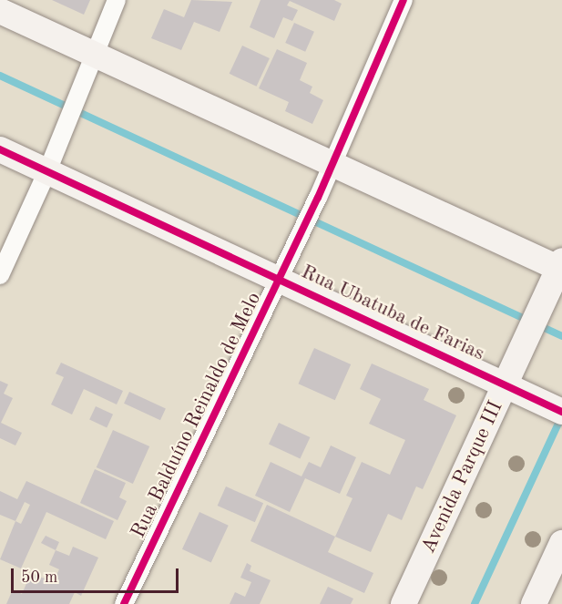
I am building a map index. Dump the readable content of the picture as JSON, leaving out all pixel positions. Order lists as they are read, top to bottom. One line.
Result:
{"streets":{"street":["Rua Ubatuba de Farias","Rua Balduíno Reinaldo de Melo","Avenida Parque III"]},"crossings":[["Rua Ubatuba de Farias","Rua Balduíno Reinaldo de Melo"],["Rua Ubatuba de Farias","Avenida Parque III"]],"scale_bar":"50 m"}
